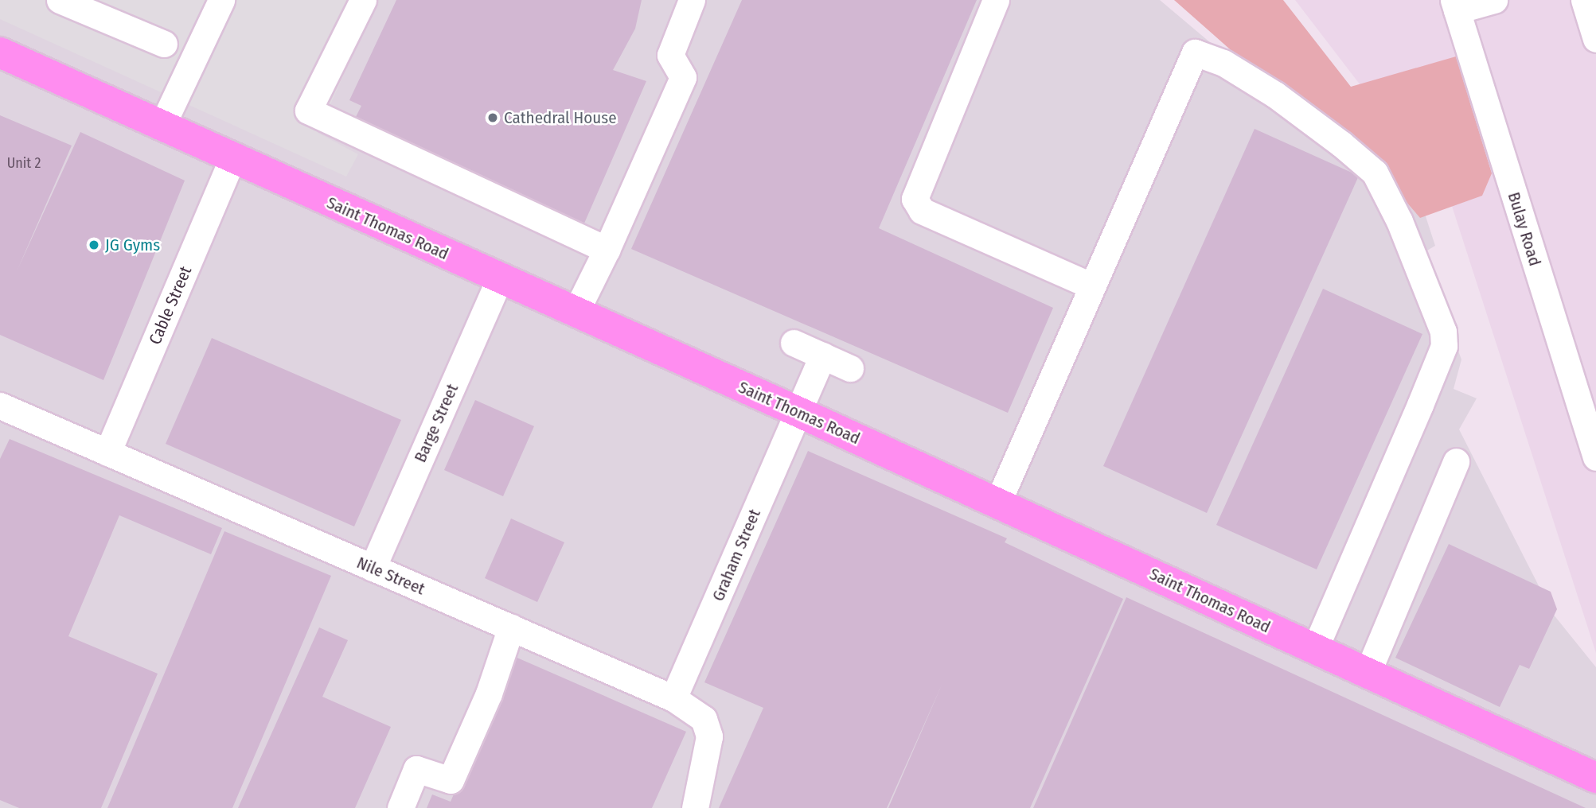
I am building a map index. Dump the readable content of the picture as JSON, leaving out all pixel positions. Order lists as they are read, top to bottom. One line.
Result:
{"streets":{"main road":["Saint Thomas Road"],"street":["Bulay Road","Cable Street","Barge Street","Graham Street","Nile Street"]},"crossings":[["Saint Thomas Road","Cable Street"],["Saint Thomas Road","Barge Street"],["Saint Thomas Road","Graham Street"],["Cable Street","Nile Street"],["Barge Street","Nile Street"],["Graham Street","Nile Street"]],"places":["Cathedral House","JG Gyms"],"house_numbers":["Unit 2"]}
